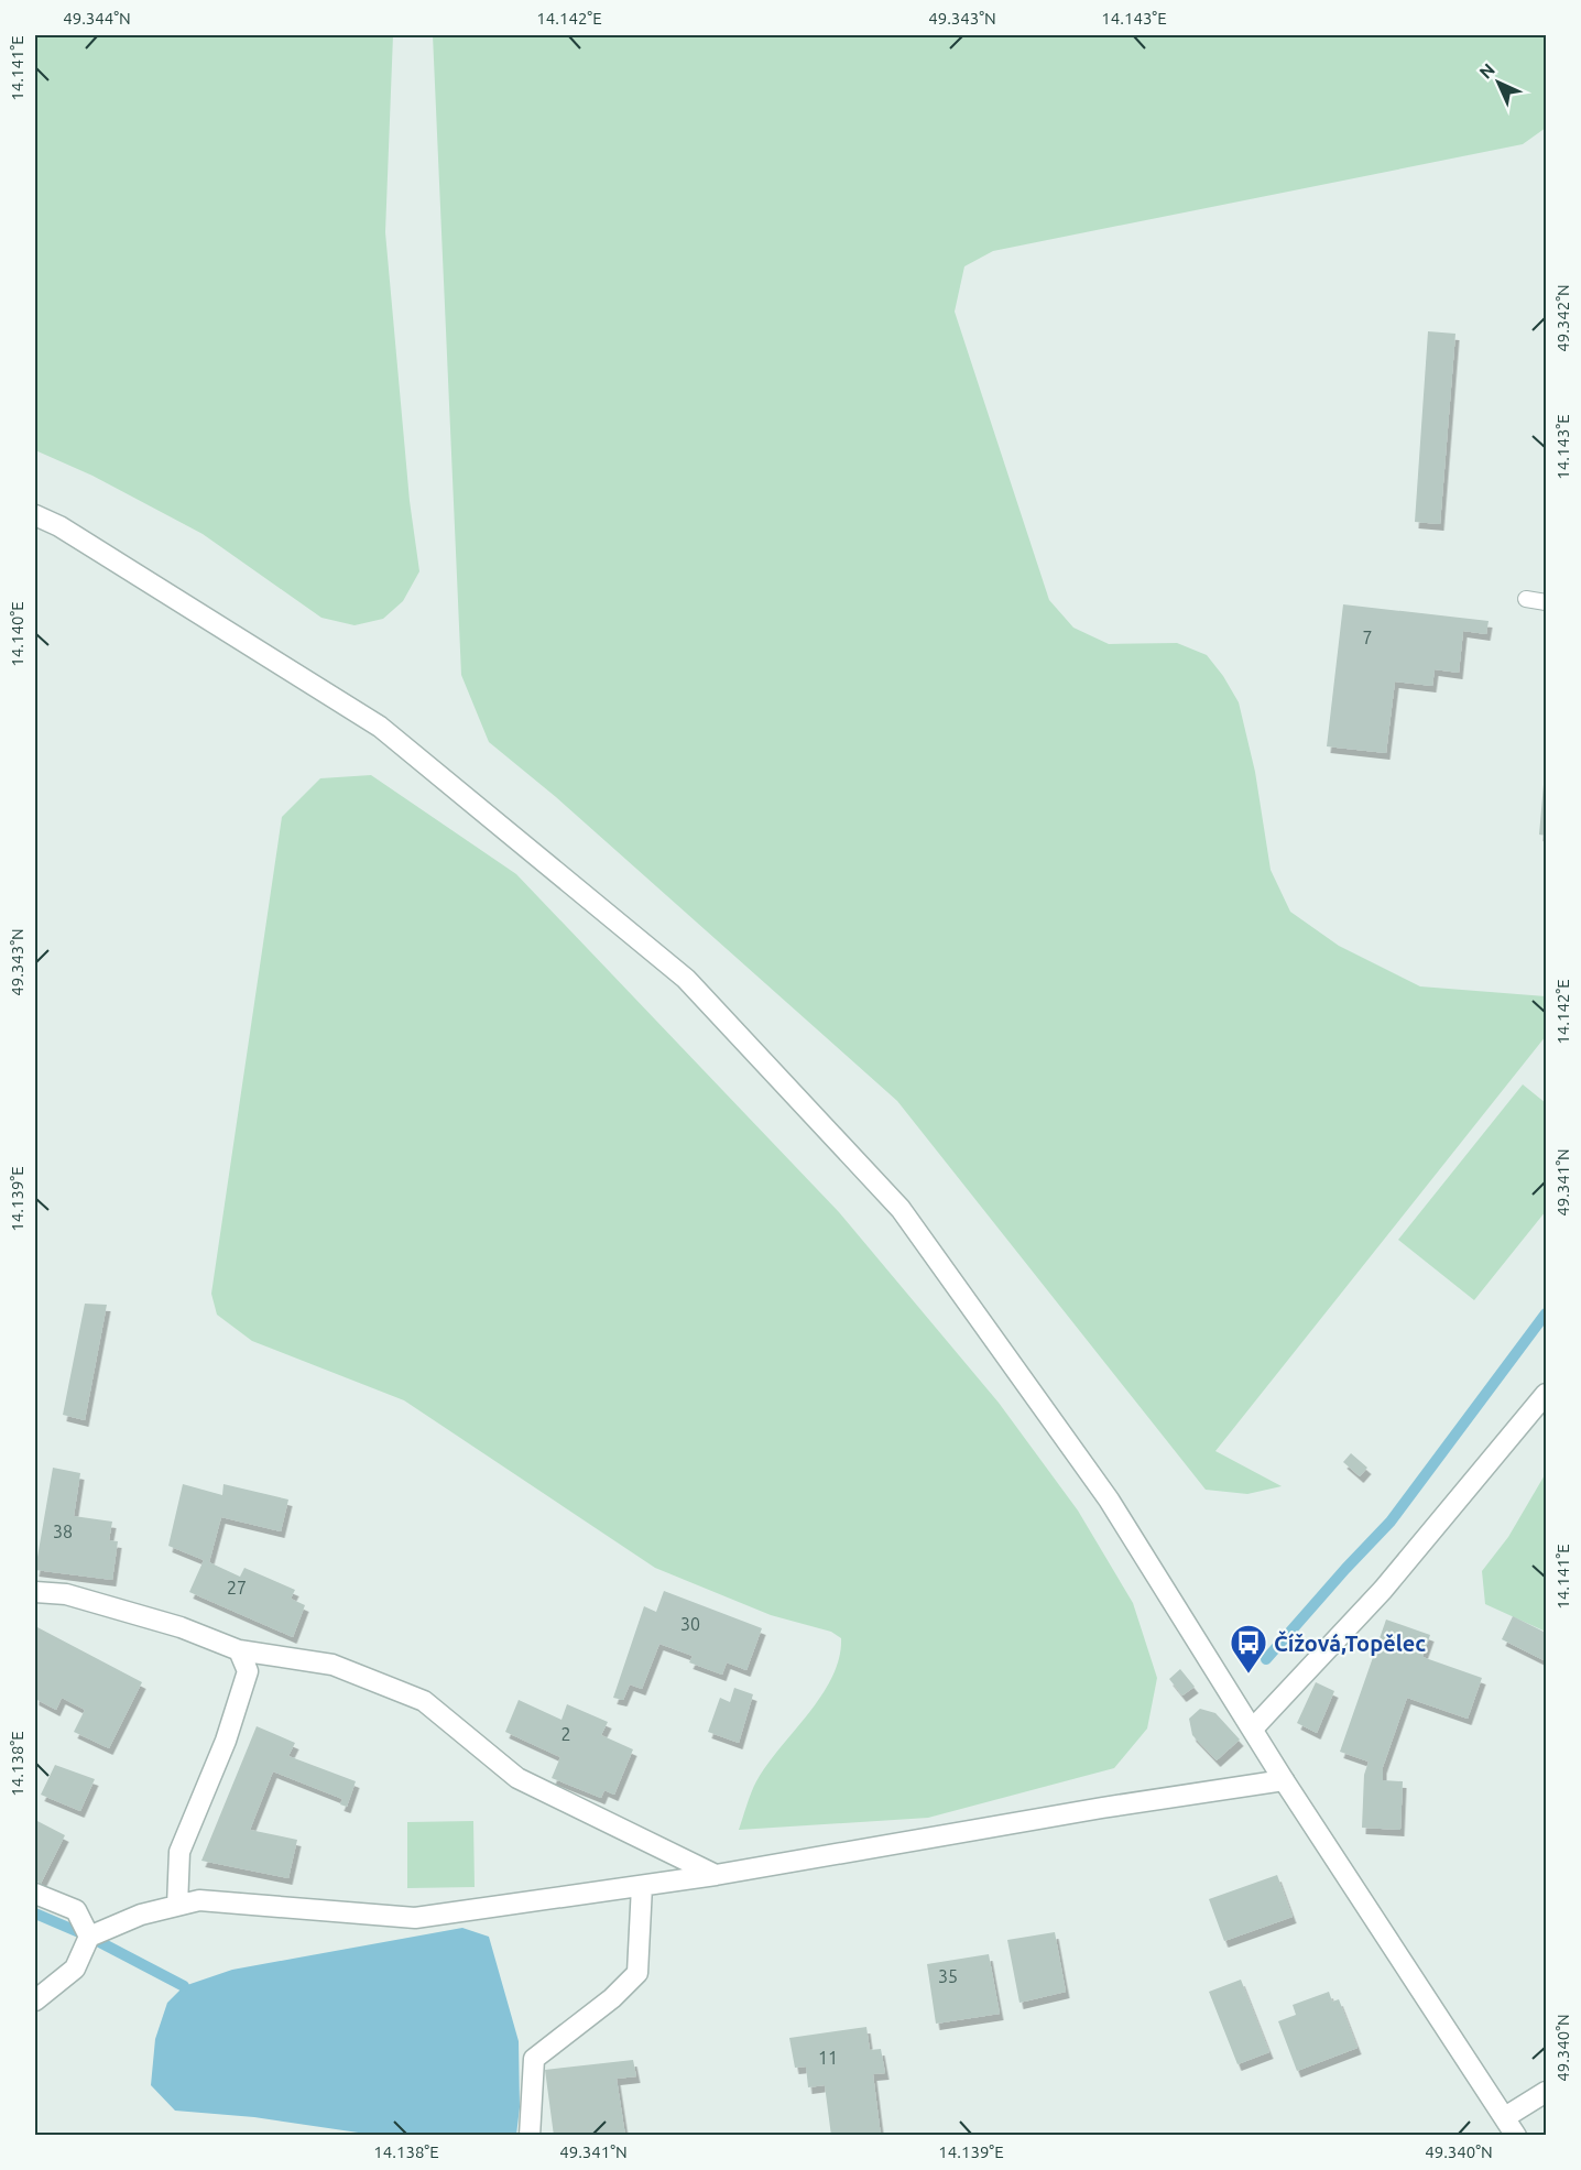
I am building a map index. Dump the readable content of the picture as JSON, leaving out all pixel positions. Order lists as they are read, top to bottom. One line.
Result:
{"places":{"bus stop":["Čížová,Topělec"]},"house_numbers":["7","38","27","30","2","35","11"],"north":"top left","coordinates":["49.344°N","14.142°E","49.343°N","14.143°E","14.141°E","49.342°N","14.140°E","49.341°N","14.139°E","14.138°E","49.340°N"]}
